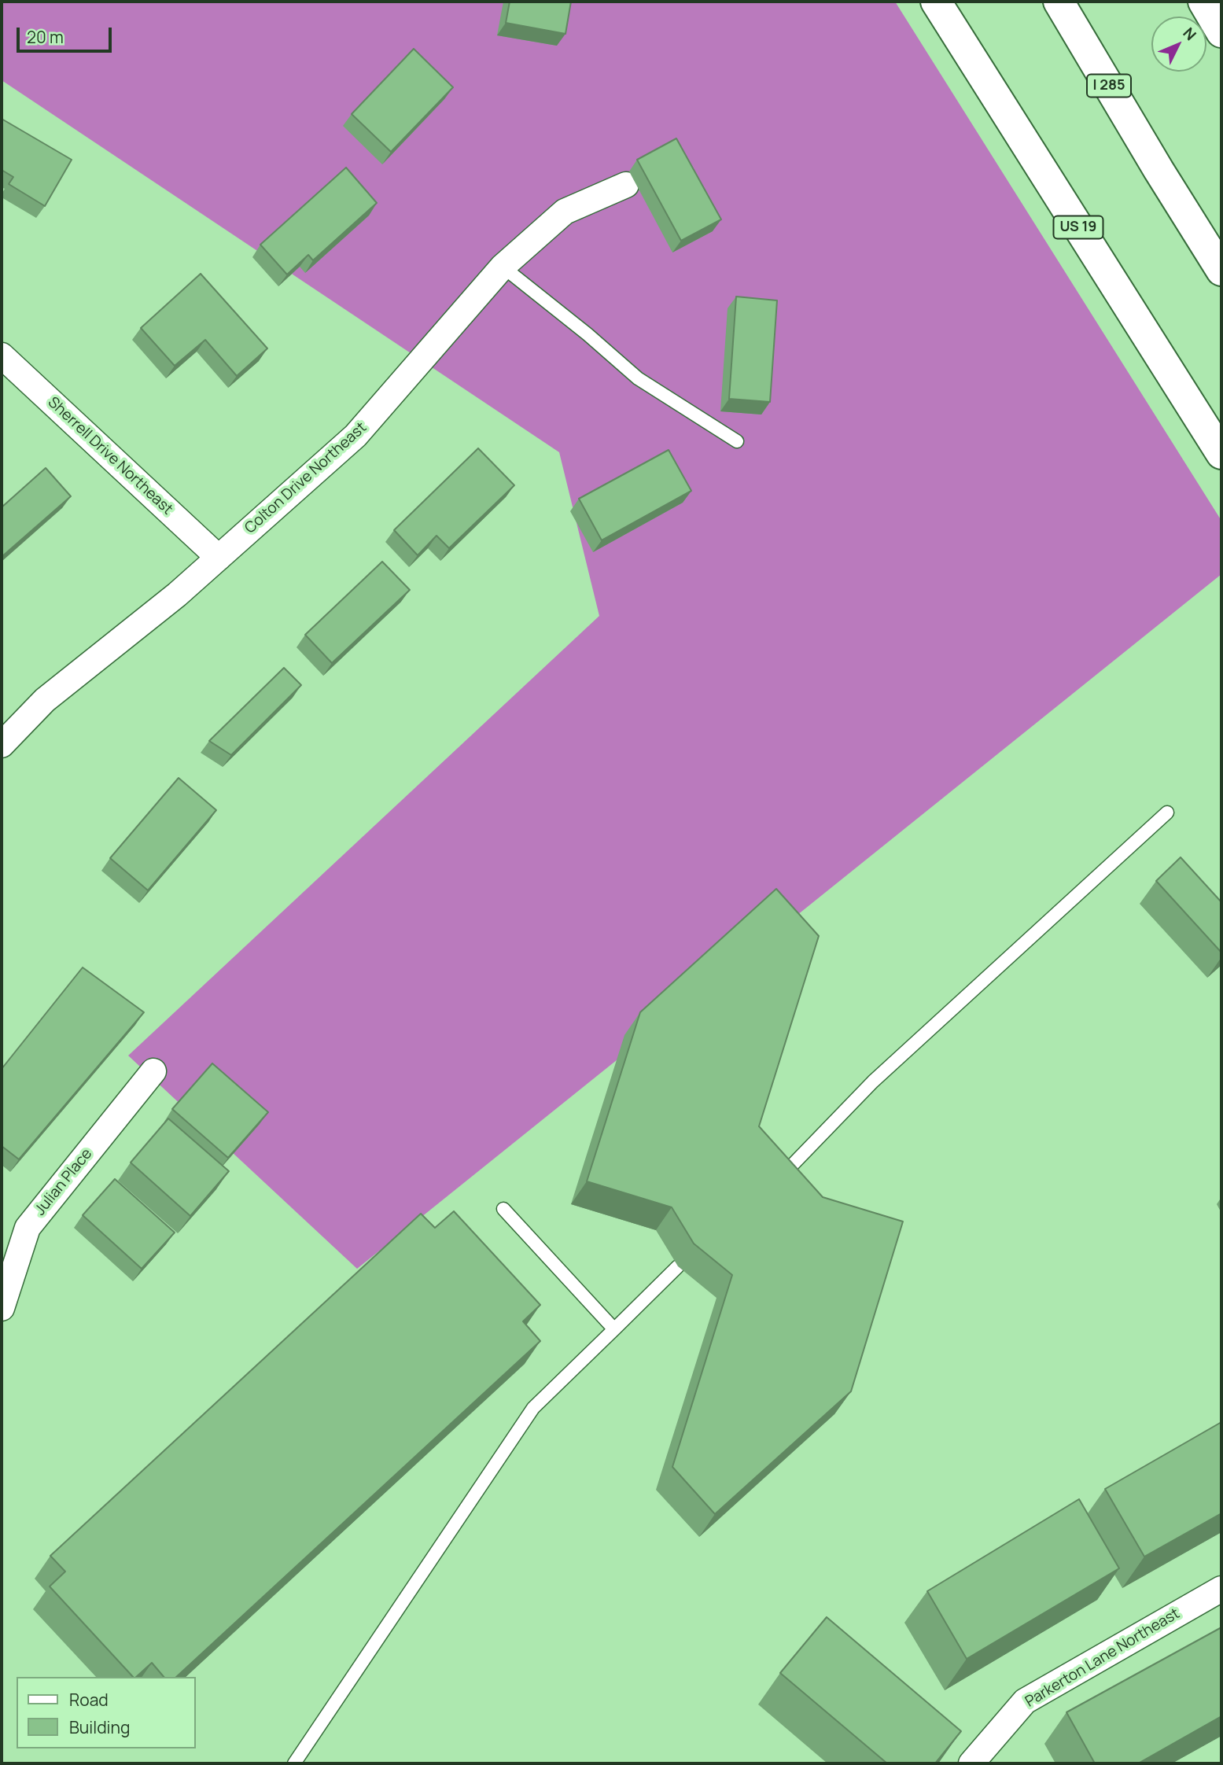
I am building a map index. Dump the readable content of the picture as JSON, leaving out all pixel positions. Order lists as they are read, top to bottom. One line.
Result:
{"streets":{"highway":["I 285","US 19"],"street":["Sherrell Drive Northeast","Colton Drive Northeast","Julian Place","Parkerton Lane Northeast"]},"crossings":[["Sherrell Drive Northeast","Colton Drive Northeast"]],"legend":["Road","Building"],"scale_bar":"20 m","north":"top right"}
